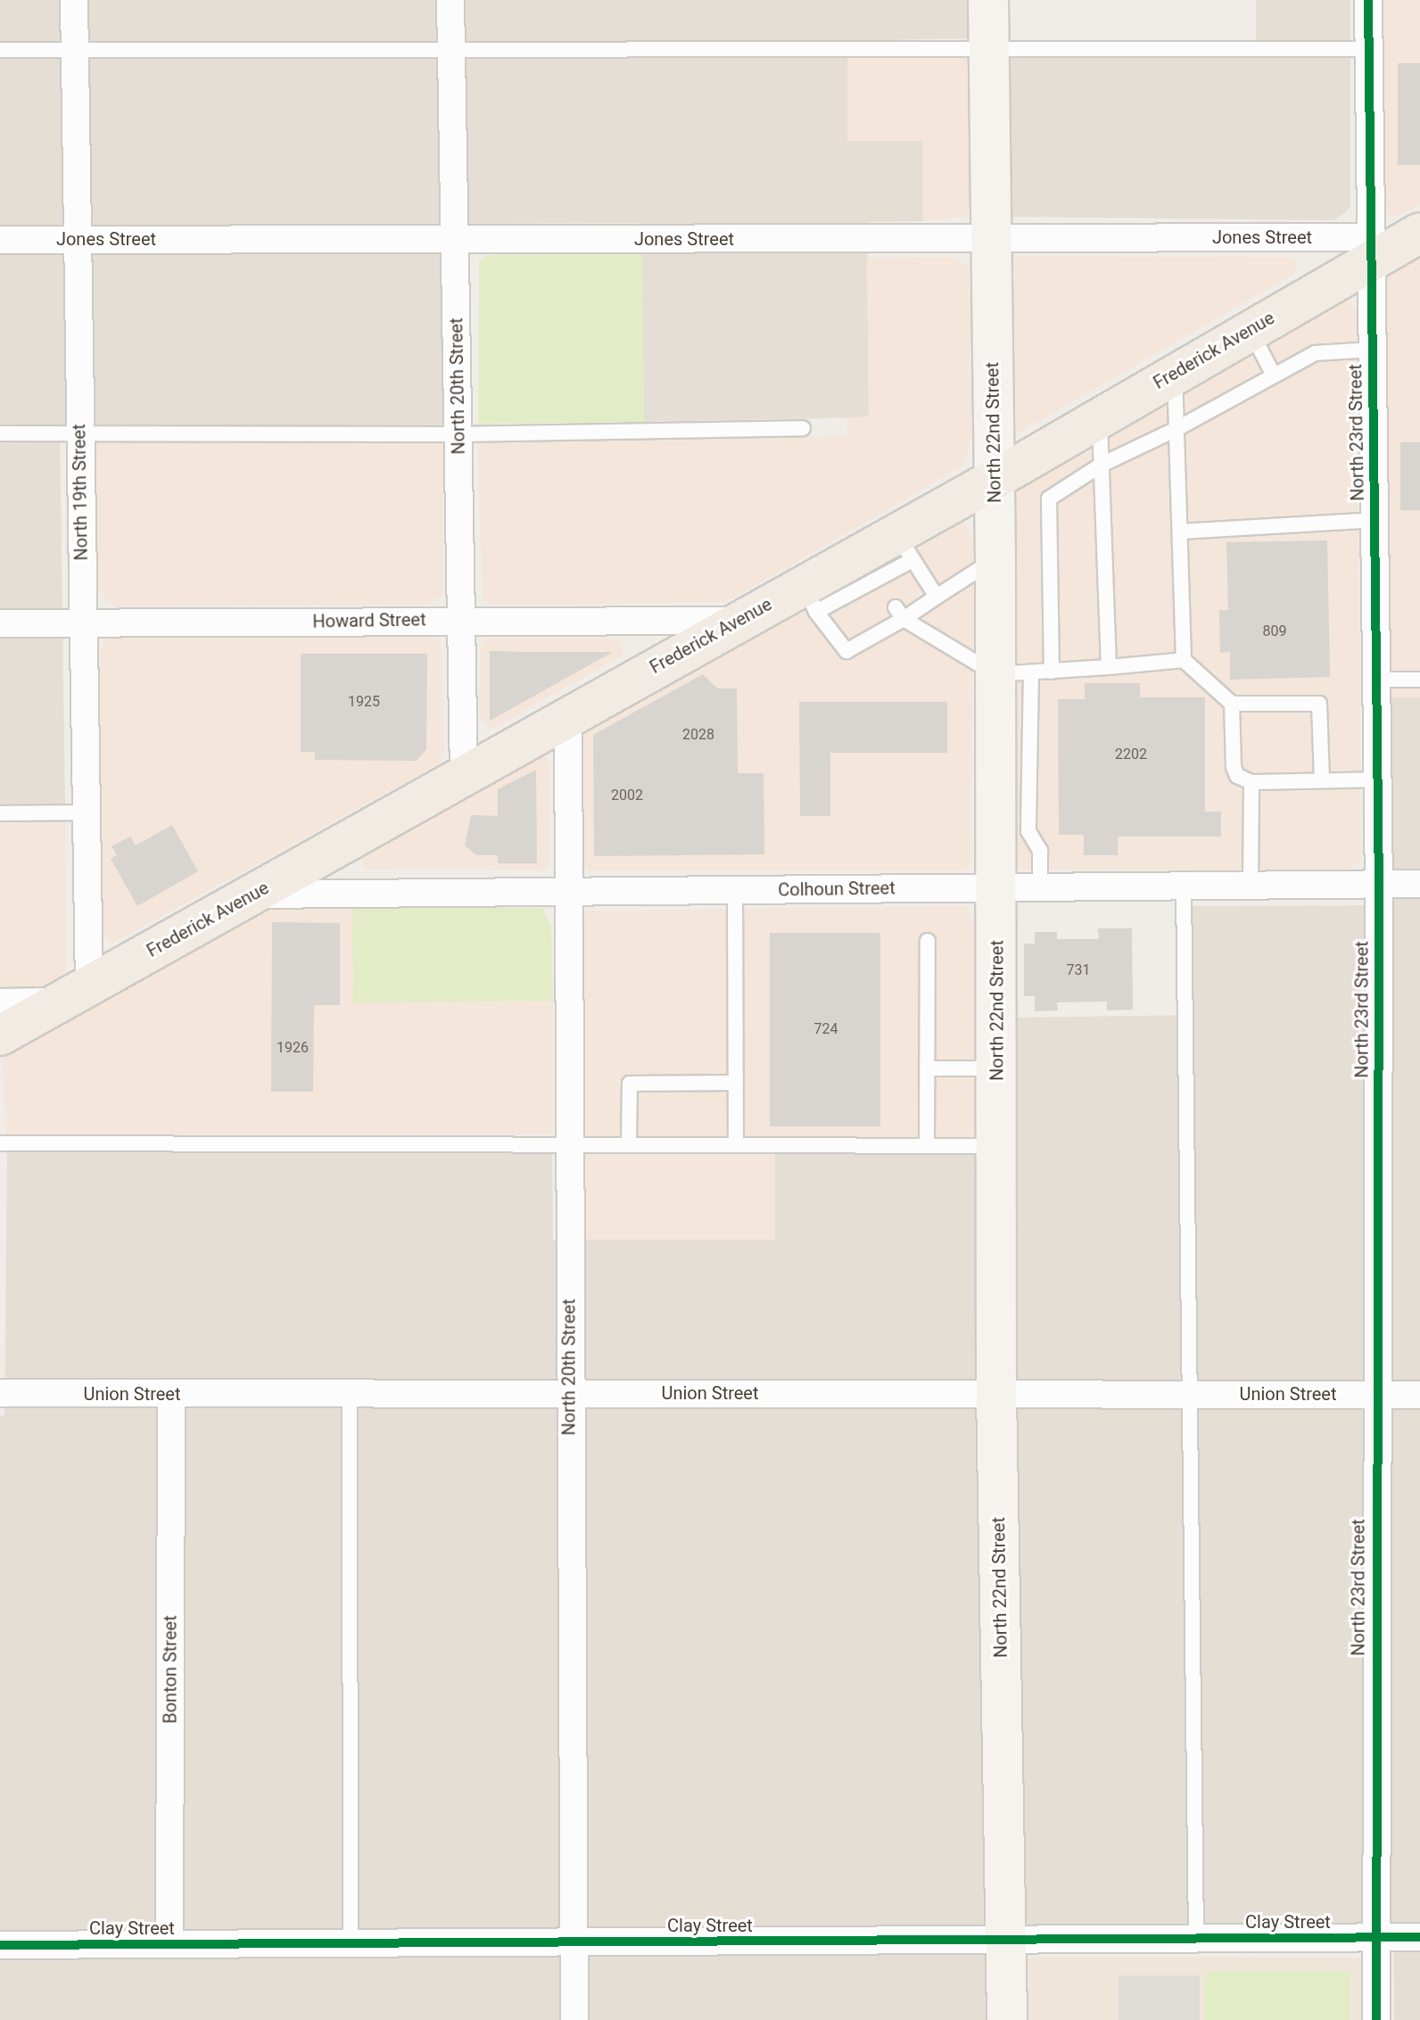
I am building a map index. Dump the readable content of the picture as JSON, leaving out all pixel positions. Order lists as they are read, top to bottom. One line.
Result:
{"streets":{"main road":["Frederick Avenue","North 22nd Street"],"street":["Jones Street","North 20th Street","North 23rd Street","North 19th Street","Howard Street","Colhoun Street","Union Street","Bonton Street","Clay Street"]},"crossings":[["Jones Street","Frederick Avenue"],["Jones Street","North 20th Street"],["Jones Street","North 22nd Street"],["Jones Street","North 23rd Street"],["Jones Street","North 19th Street"],["Frederick Avenue","North 20th Street"],["Frederick Avenue","North 22nd Street"],["Frederick Avenue","North 23rd Street"],["Frederick Avenue","North 19th Street"],["Frederick Avenue","Howard Street"],["Frederick Avenue","Colhoun Street"],["North 20th Street","Howard Street"],["North 20th Street","Colhoun Street"],["North 20th Street","Union Street"],["North 20th Street","Clay Street"],["North 22nd Street","Colhoun Street"],["North 22nd Street","Union Street"],["North 22nd Street","Clay Street"],["North 23rd Street","Colhoun Street"],["North 23rd Street","Union Street"],["North 23rd Street","Clay Street"],["North 19th Street","Howard Street"],["Union Street","Bonton Street"],["Bonton Street","Clay Street"]],"house_numbers":["809","1925","2028","2202","2002","731","724","1926"]}
